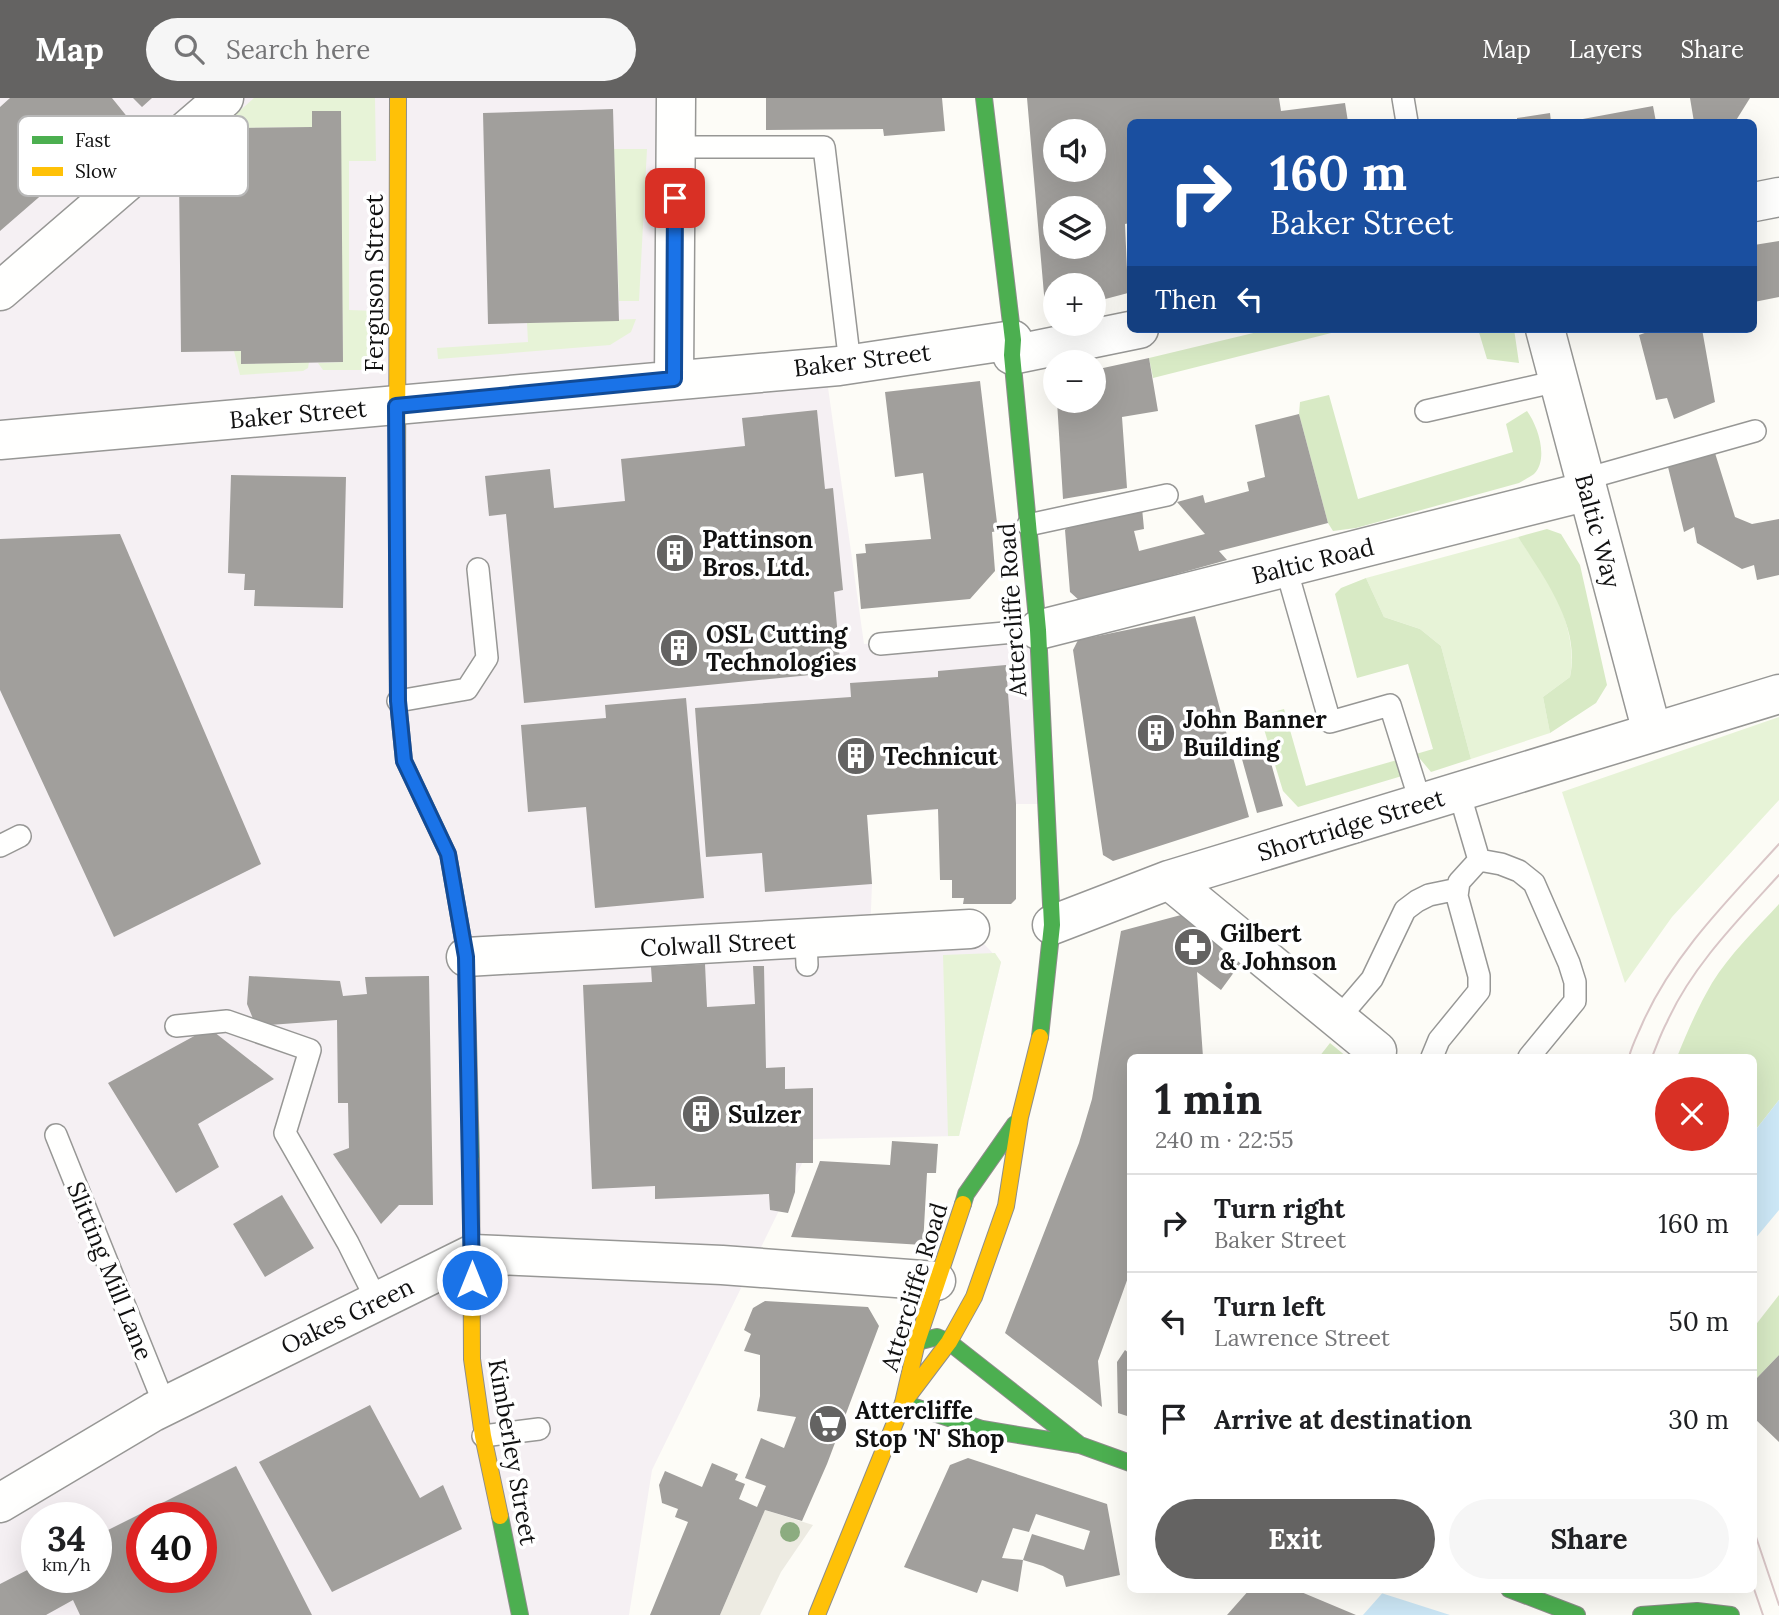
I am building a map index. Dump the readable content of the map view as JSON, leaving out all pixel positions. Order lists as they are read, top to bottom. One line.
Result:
{"streets":{"main road":["Ferguson Street","Attercliffe Road","Kimberley Street"],"street":["Baker Street","Baltic Way","Baltic Road","Shortridge Street","Colwall Street","Oakes Green"],"lane":["Slitting Mill Lane"]},"crossings":[["Ferguson Street","Baker Street"],["Ferguson Street","Colwall Street"],["Ferguson Street","Oakes Green"],["Ferguson Street","Kimberley Street"],["Baker Street","Attercliffe Road"],["Baltic Way","Baltic Road"],["Baltic Way","Shortridge Street"],["Baltic Road","Attercliffe Road"],["Attercliffe Road","Shortridge Street"],["Attercliffe Road","Oakes Green"],["Slitting Mill Lane","Oakes Green"],["Oakes Green","Kimberley Street"]],"places":{"building":["Pattinson Bros. Ltd.","OSL Cutting Technologies","John Banner Building","Technicut","Sulzer"],"pharmacy":["Gilbert & Johnson"],"supermarket":["Attercliffe Stop 'N' Shop"]},"legend":["Fast","Slow"],"page":{"header":"Map","search":"Search here","nav":["Map","Layers","Share"],"map_buttons":["+","−"],"turn":["160 m","Baker Street"],"then":"Then","heading":["1 min","240 m · 22:55"],"list":[{"name":"Turn right","note":"Baker Street","value":"160 m"},{"name":"Turn left","note":"Lawrence Street","value":"50 m"},{"name":"Arrive at destination","value":"30 m"}],"buttons":["Exit","Share"],"speed":"34 km/h","limit":"40"}}
